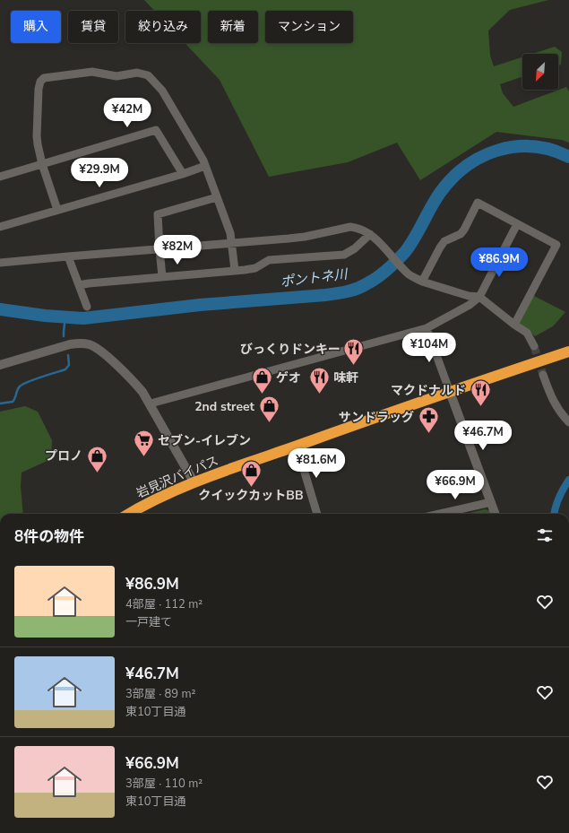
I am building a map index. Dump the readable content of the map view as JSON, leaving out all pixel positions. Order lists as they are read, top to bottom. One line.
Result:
{"streets":{"highway":["岩見沢バイパス"]},"water":["ポントネ川"],"places":{"restaurant":["びっくりドンキー","味軒","マクドナルド"],"shop":["ゲオ","2nd street","プロノ","クイックカットBB"],"pharmacy":["サンドラッグ"],"supermarket":["セブン-イレブン"]},"north":"bottom left","page":{"chip":["購入","賃貸","絞り込み","新着","マンション"],"price":["¥42M","¥29.9M","¥82M","¥86.9M","¥104M","¥46.7M","¥81.6M","¥66.9M"],"heading":"8件の物件","list":[{"name":"¥86.9M","note":"4部屋 · 112 m² · 一戸建て"},{"name":"¥46.7M","note":"3部屋 · 89 m² · 東10丁目通"},{"name":"¥66.9M","note":"3部屋 · 110 m² · 東10丁目通"}]}}
